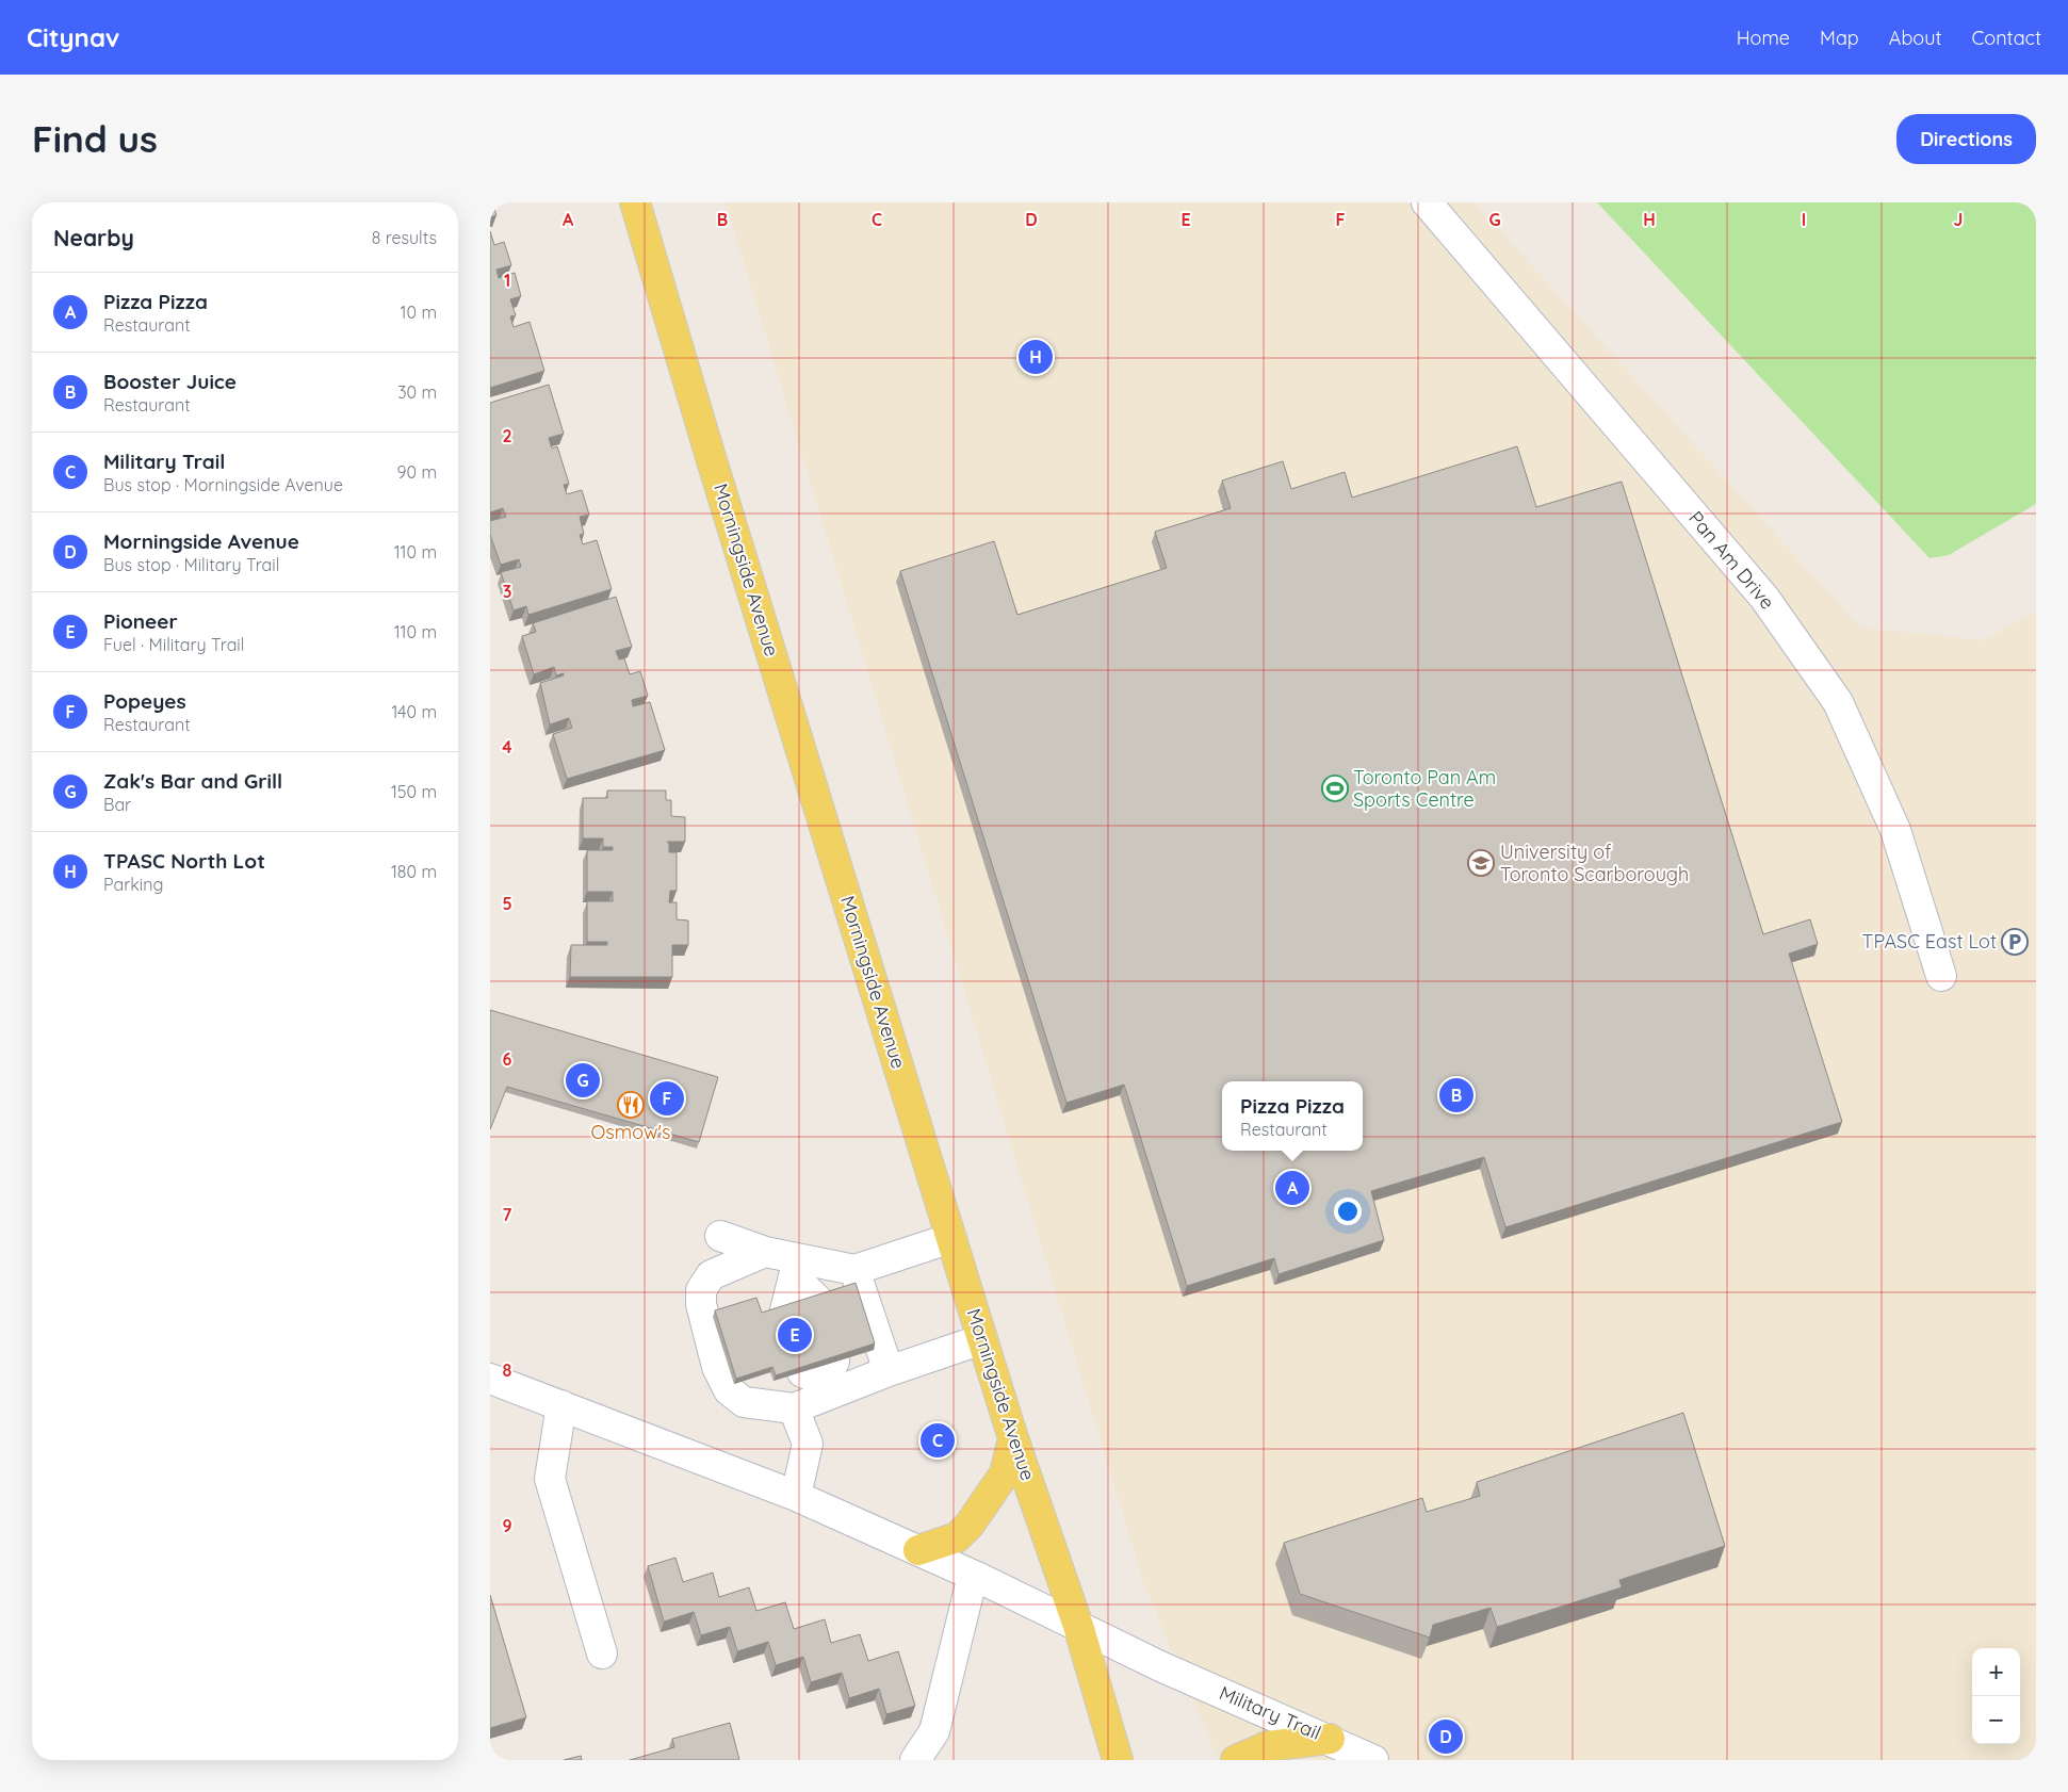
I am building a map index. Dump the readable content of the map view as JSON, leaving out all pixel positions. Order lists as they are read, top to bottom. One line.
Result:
{"streets":{"main road":["Morningside Avenue"],"street":["Pan Am Drive","Military Trail"]},"crossings":[["Morningside Avenue","Military Trail"]],"places":{"sports":["Toronto Pan Am Sports Centre"],"school or university":["University of Toronto Scarborough"],"parking":["TPASC East Lot"],"restaurant":["Osmow's"]},"page":{"header":"Citynav","nav":["Home","Map","About","Contact"],"buttons":"Directions","title":"Find us","heading":["Nearby","8 results"],"list":[{"mark":"A","name":"Pizza Pizza","note":"Restaurant","value":"10 m"},{"mark":"B","name":"Booster Juice","note":"Restaurant","value":"30 m"},{"mark":"C","name":"Military Trail","note":"Bus stop · Morningside Avenue","value":"90 m"},{"mark":"D","name":"Morningside Avenue","note":"Bus stop · Military Trail","value":"110 m"},{"mark":"E","name":"Pioneer","note":"Fuel · Military Trail","value":"110 m"},{"mark":"F","name":"Popeyes","note":"Restaurant","value":"140 m"},{"mark":"G","name":"Zak's Bar and Grill","note":"Bar","value":"150 m"},{"mark":"H","name":"TPASC North Lot","note":"Parking","value":"180 m"}],"pins":["H","G","B","F","A","E","C","D"],"popup":["Pizza Pizza","Restaurant"],"map_buttons":["+","−"]},"grid":{"columns":["A","B","C","D","E","F","G","H","I","J"],"rows":["1","2","3","4","5","6","7","8","9"]}}
